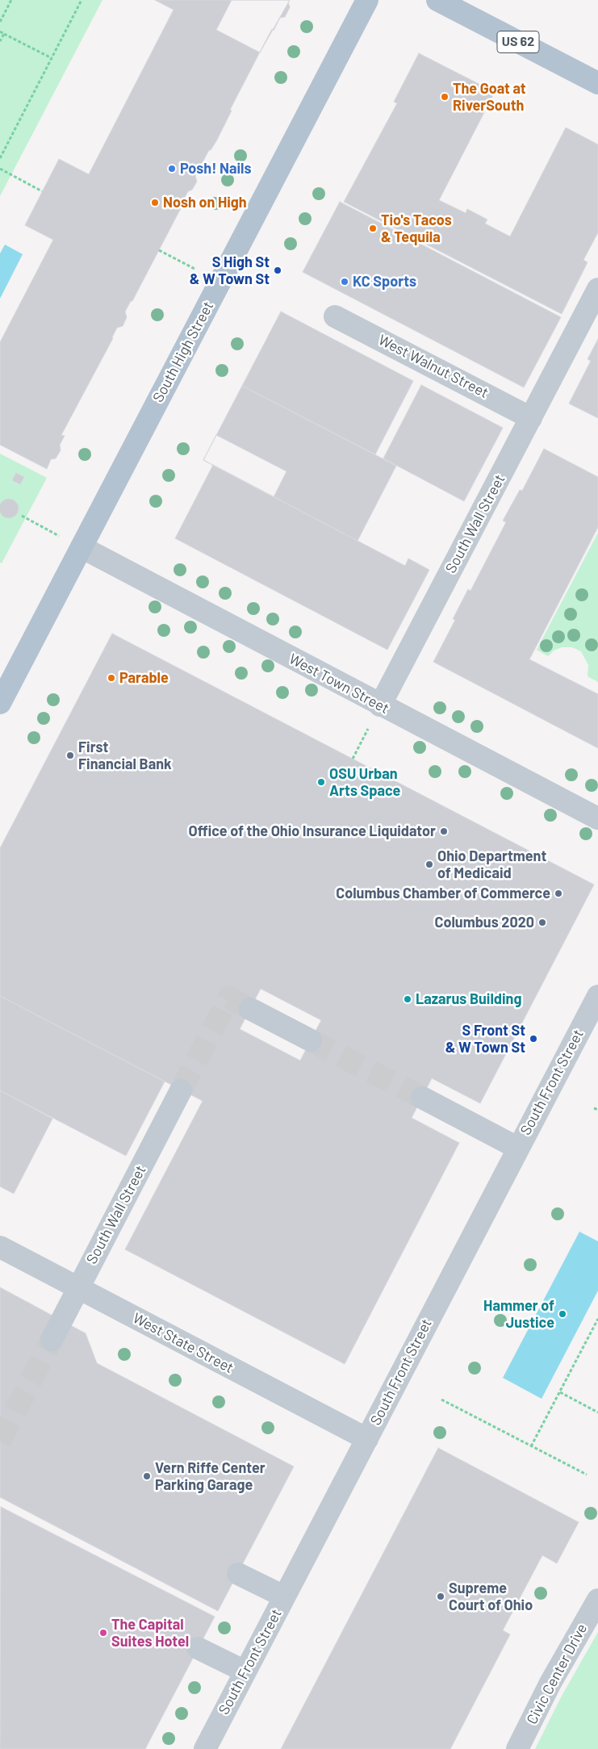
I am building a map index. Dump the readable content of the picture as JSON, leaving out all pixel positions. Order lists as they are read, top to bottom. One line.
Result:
{"streets":{"main road":["US 62","South High Street"],"street":["West Walnut Street","South Wall Street","West Town Street","South Front Street","West State Street","Civic Center Drive"]},"crossings":[["South High Street","West Town Street"],["West Walnut Street","South Wall Street"],["South Wall Street","West Town Street"],["South Wall Street","West State Street"],["South Front Street","West State Street"]],"places":["The Goat at RiverSouth","Posh! Nails","Nosh on High","Tio's Tacos & Tequila","S High St & W Town St","KC Sports","Parable","First Financial Bank","OSU Urban Arts Space","Office of the Ohio Insurance Liquidator","Ohio Department of Medicaid","Columbus Chamber of Commerce","Columbus 2020","Lazarus Building","S Front St & W Town St","Hammer of Justice","Vern Riffe Center Parking Garage","Supreme Court of Ohio","The Capital Suites Hotel"]}
